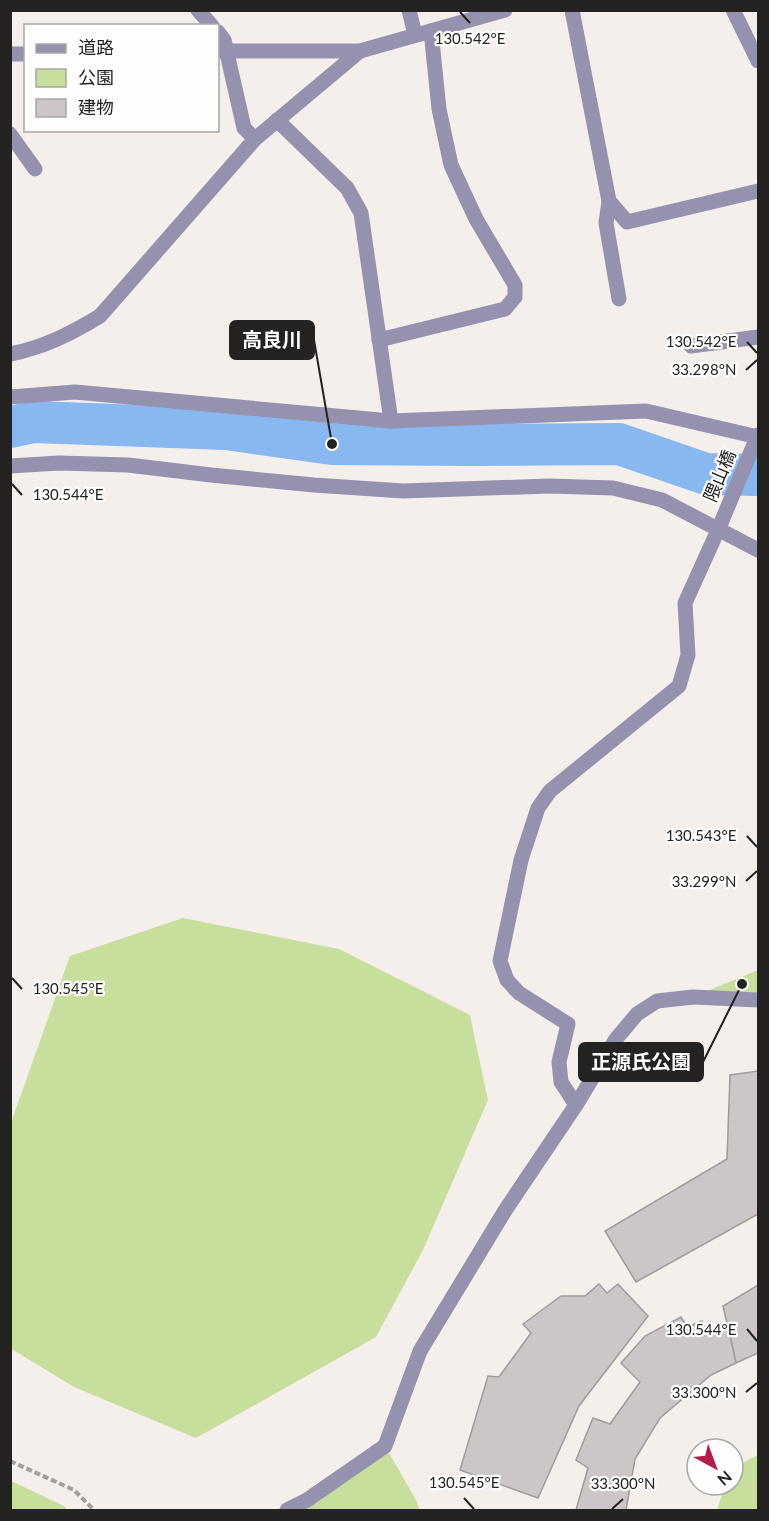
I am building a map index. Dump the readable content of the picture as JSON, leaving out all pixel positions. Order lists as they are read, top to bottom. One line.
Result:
{"streets":{"street":["隈山橋"]},"places":["高良川","正源氏公園"],"legend":["道路","公園","建物"],"north":"bottom right","coordinates":["130.542°E","33.298°N","130.544°E","130.543°E","33.299°N","130.545°E","33.300°N"]}
